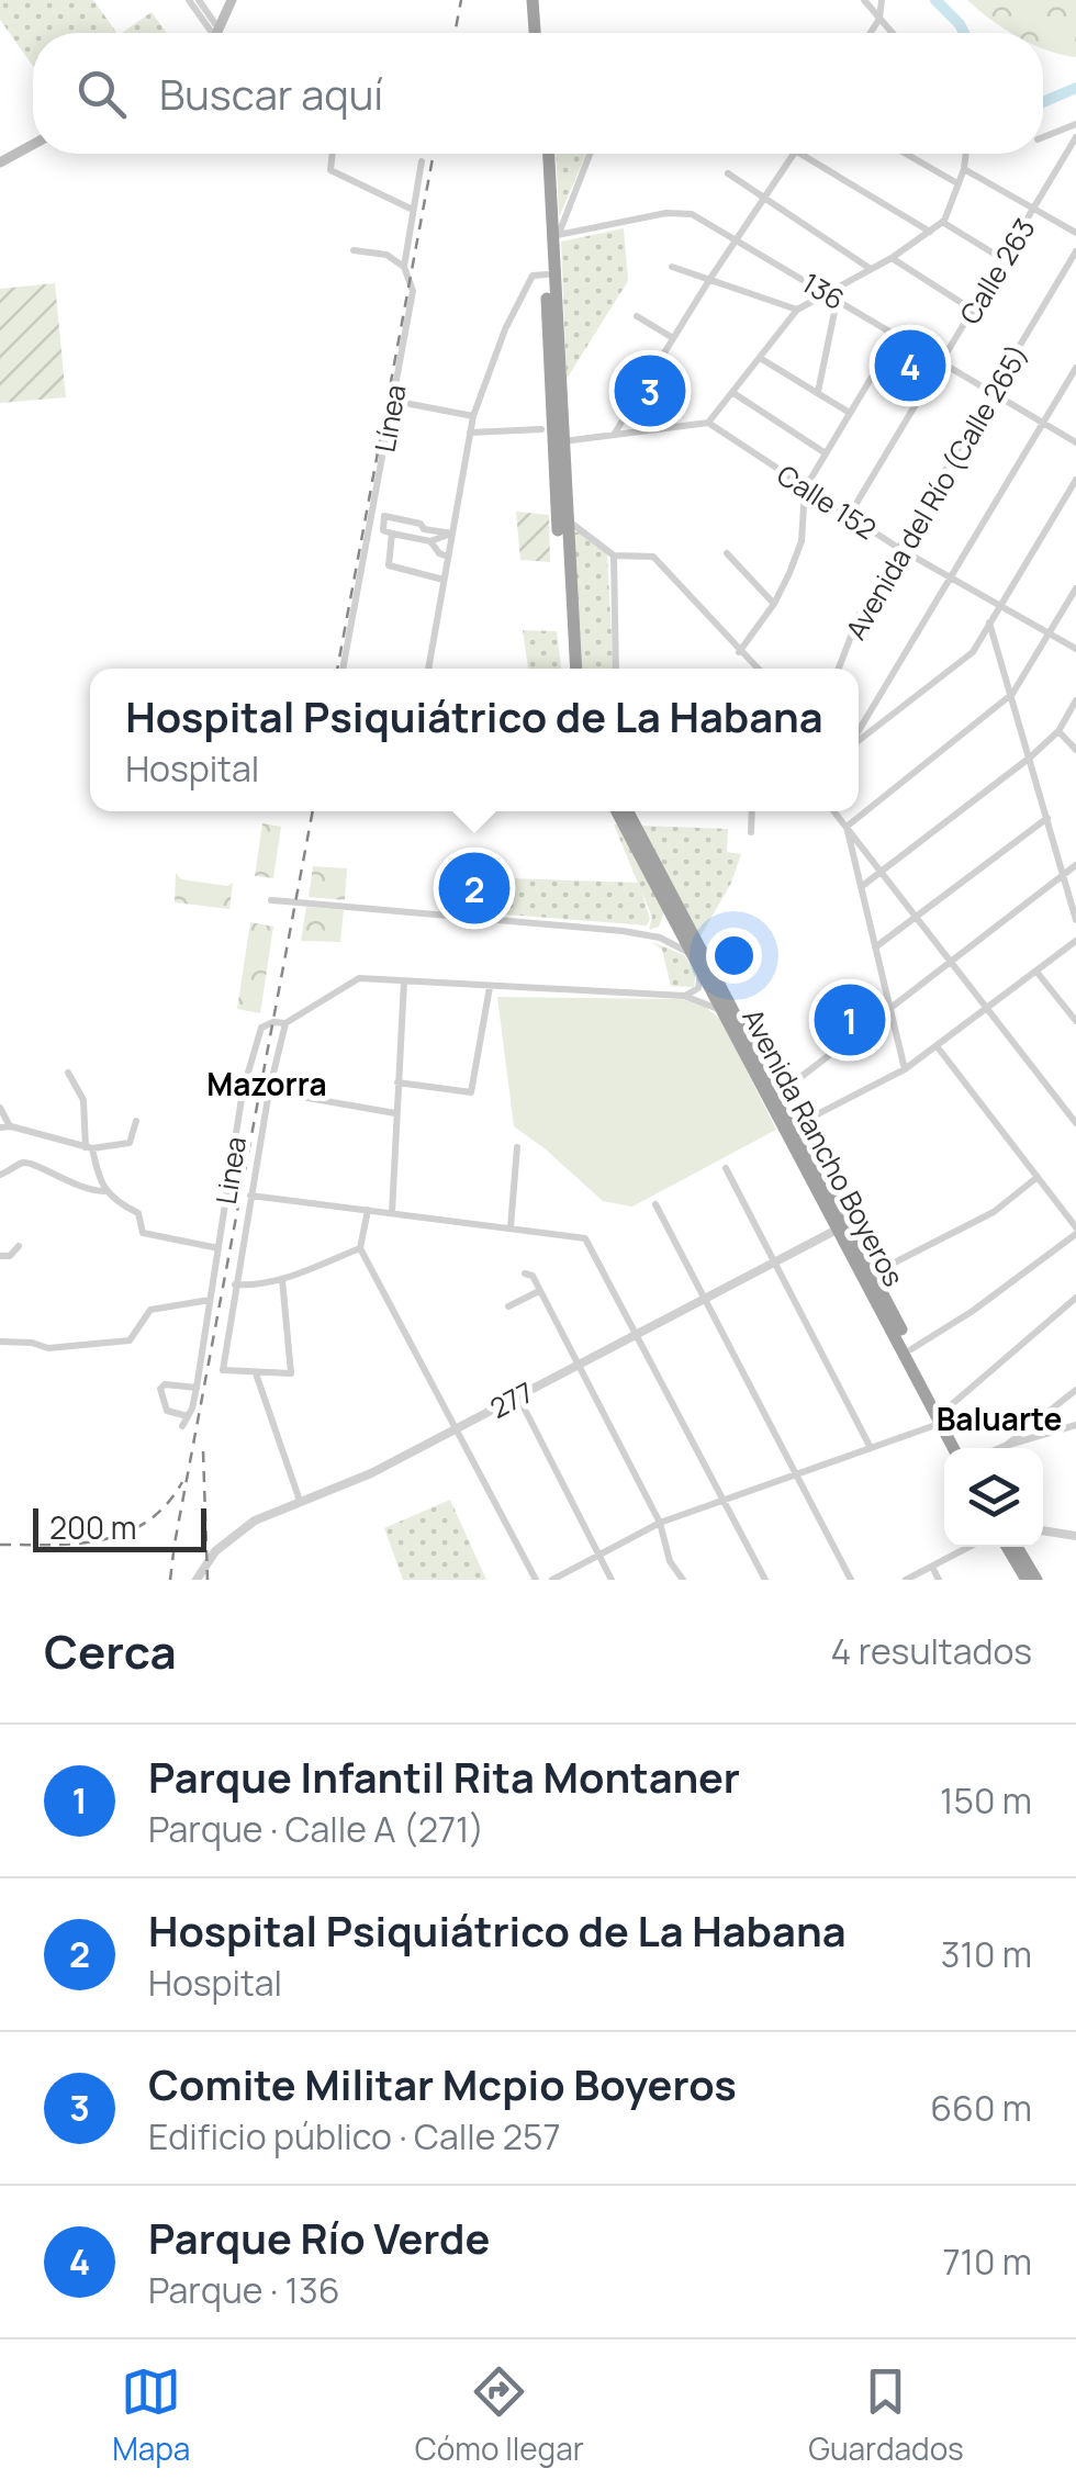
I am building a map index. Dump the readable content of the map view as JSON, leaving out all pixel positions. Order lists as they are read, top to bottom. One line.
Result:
{"streets":{"highway":["Avenida Rancho Boyeros"],"street":["Calle 263","136","Línea","Avenida del Río (Calle 265)","Calle 152","Linea","277"]},"crossings":[["Calle 263","136"],["Calle 263","Calle 152"],["136","Avenida del Río (Calle 265)"],["Avenida del Río (Calle 265)","Calle 152"],["Avenida Rancho Boyeros","277"]],"districts":["Mazorra","Baluarte"],"scale_bar":"200 m","page":{"search":"Buscar aquí","pins":["4","3","2","1"],"popup":["Hospital Psiquiátrico de La Habana","Hospital"],"scale":"200 m","heading":["Cerca","4 resultados"],"list":[{"mark":"1","name":"Parque Infantil Rita Montaner","note":"Parque · Calle A (271)","value":"150 m"},{"mark":"2","name":"Hospital Psiquiátrico de La Habana","note":"Hospital","value":"310 m"},{"mark":"3","name":"Comite Militar Mcpio Boyeros","note":"Edificio público · Calle 257","value":"660 m"},{"mark":"4","name":"Parque Río Verde","note":"Parque · 136","value":"710 m"}],"nav":["Mapa","Cómo llegar","Guardados"]}}
